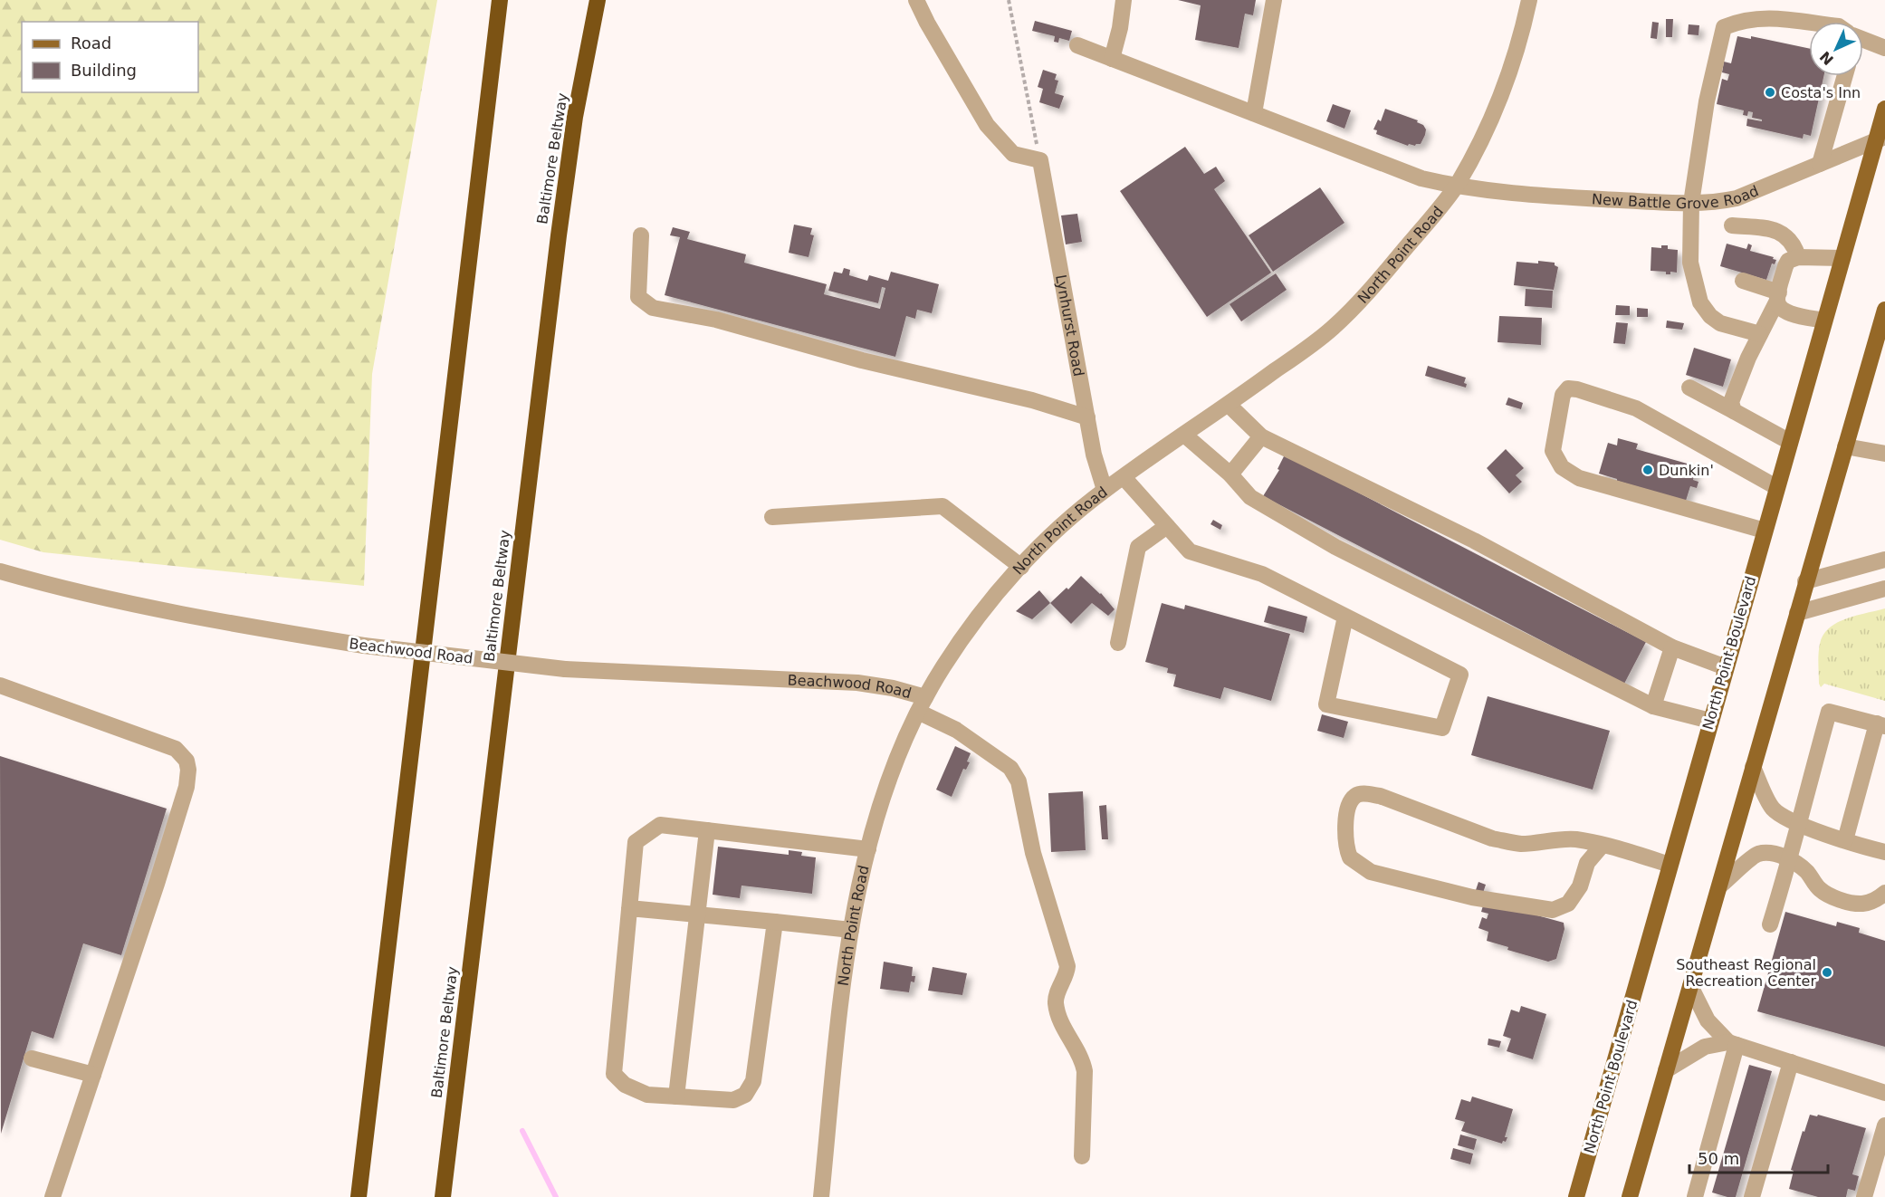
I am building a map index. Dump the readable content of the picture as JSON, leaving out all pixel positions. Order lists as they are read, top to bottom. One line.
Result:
{"streets":{"highway":["Baltimore Beltway"],"main road":["North Point Boulevard"],"street":["New Battle Grove Road","North Point Road","Lynhurst Road","Beachwood Road"]},"crossings":[["New Battle Grove Road","North Point Road"],["New Battle Grove Road","North Point Boulevard"],["North Point Road","Lynhurst Road"],["North Point Road","Beachwood Road"]],"places":["Costa's Inn","Dunkin'","Southeast Regional Recreation Center"],"legend":["Road","Building"],"scale_bar":"50 m","north":"bottom left"}
